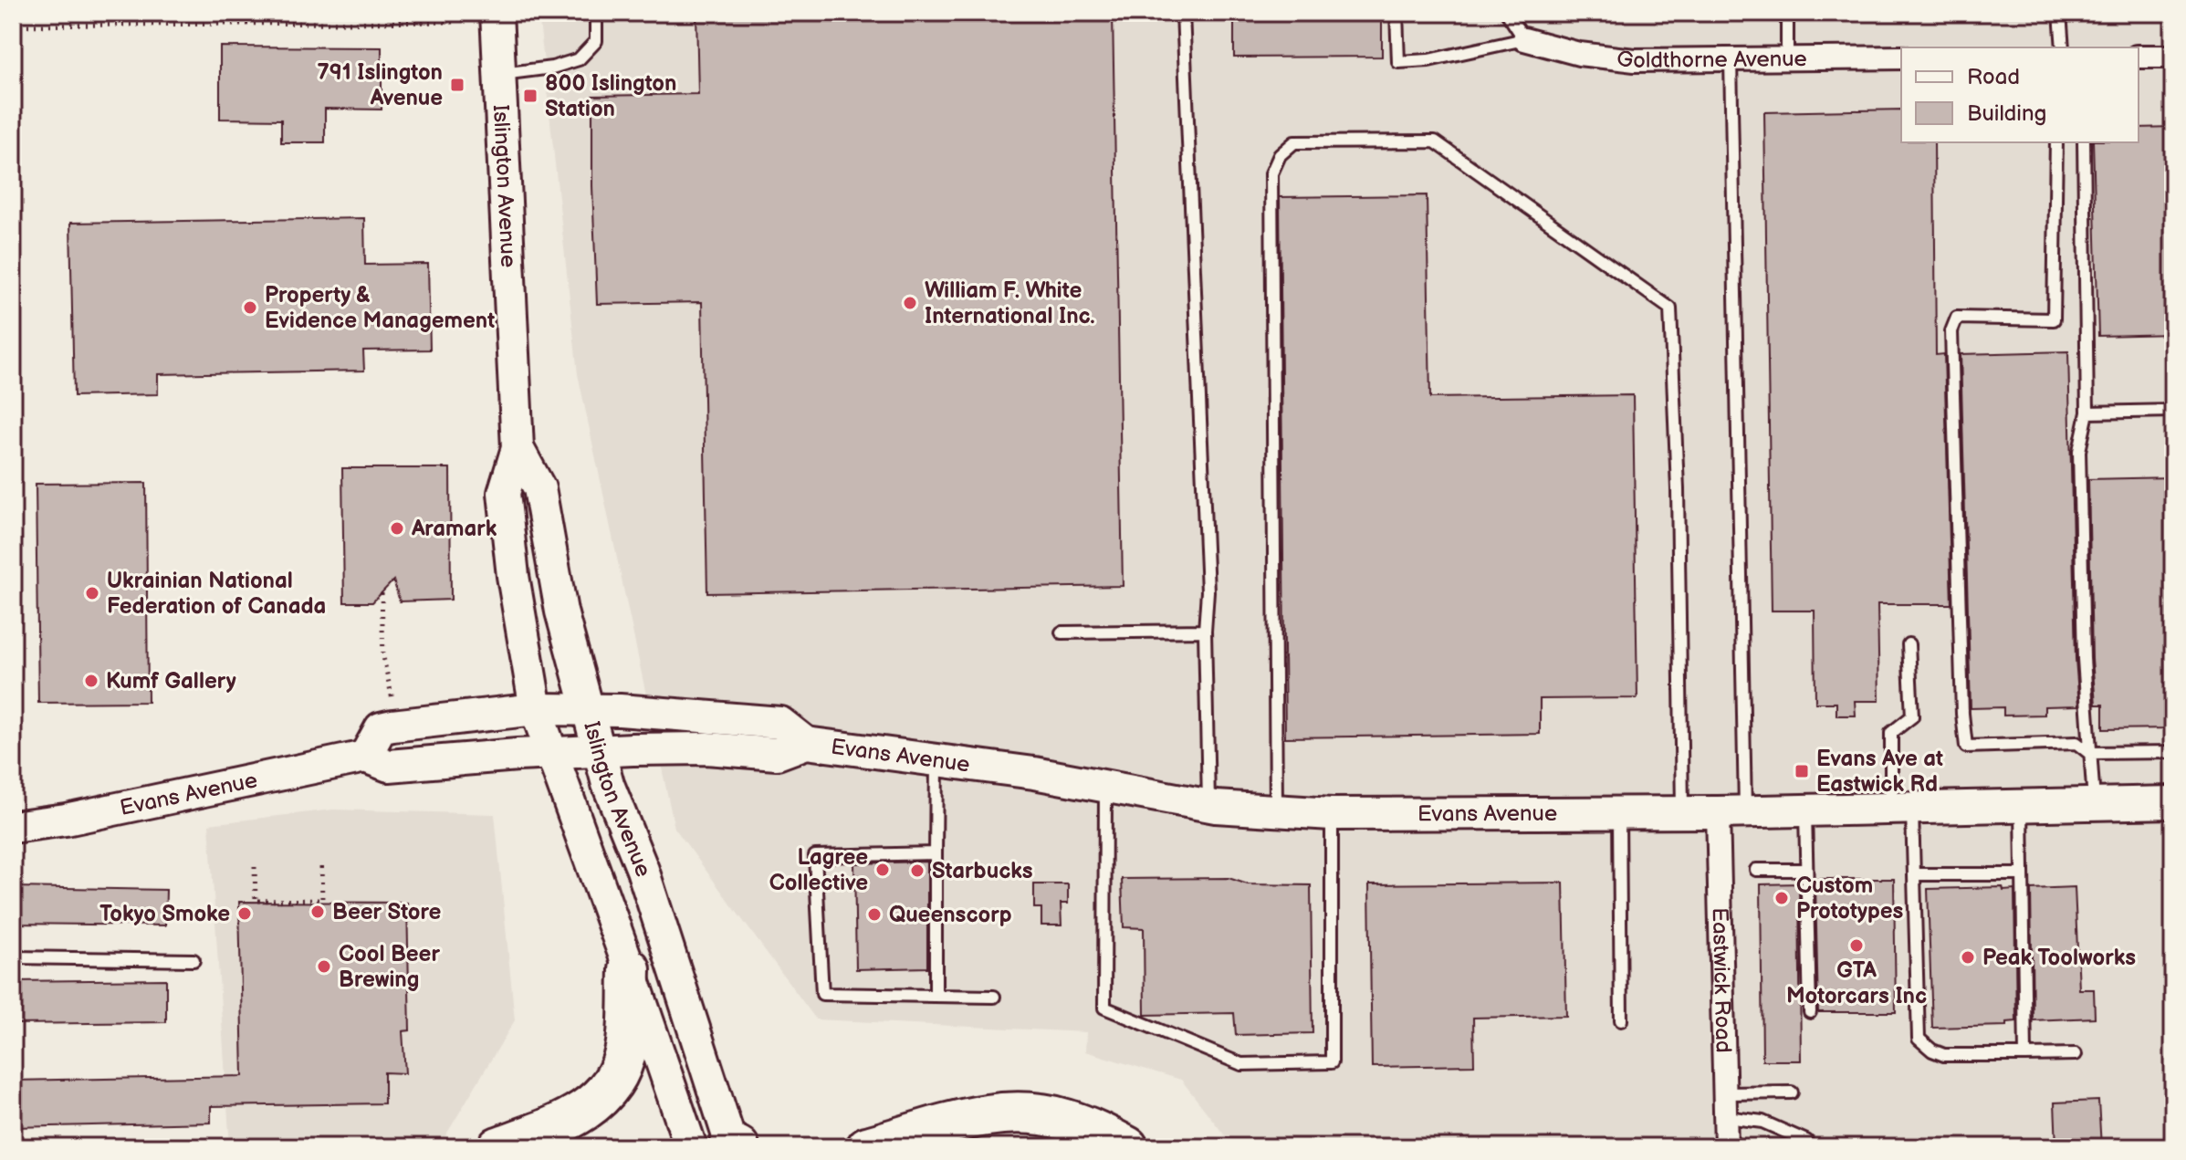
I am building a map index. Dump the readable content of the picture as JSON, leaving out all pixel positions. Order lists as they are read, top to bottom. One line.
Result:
{"streets":{"main road":["Islington Avenue","Evans Avenue"],"street":["Goldthorne Avenue","Eastwick Road"]},"crossings":[["Islington Avenue","Evans Avenue"],["Evans Avenue","Eastwick Road"]],"places":{"transit":["791 Islington Avenue","800 Islington Station","Evans Ave at Eastwick Rd"],"other":["William F. White International Inc.","Property & Evidence Management","Aramark","Ukrainian National Federation of Canada","Kumf Gallery","Lagree Collective","Starbucks","Custom Prototypes","Beer Store","Tokyo Smoke","Queenscorp","GTA Motorcars Inc","Peak Toolworks","Cool Beer Brewing"]},"legend":["Road","Building"]}
